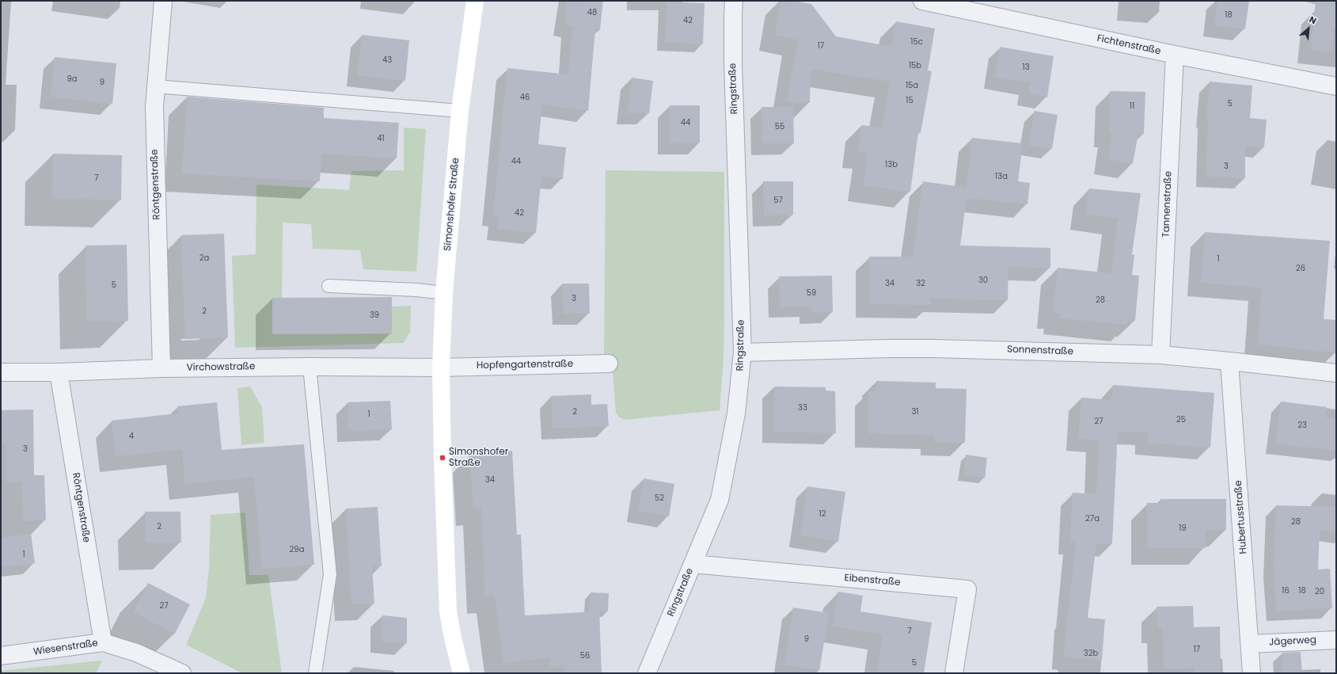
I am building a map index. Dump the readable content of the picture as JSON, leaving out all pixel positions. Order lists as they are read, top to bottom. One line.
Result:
{"streets":{"street":["Fichtenstraße","Ringstraße","Röntgenstraße","Simonshofer Straße","Tannenstraße","Sonnenstraße","Hopfengartenstraße","Virchowstraße","Hubertusstraße","Eibenstraße","Jägerweg","Wiesenstraße"]},"crossings":[["Fichtenstraße","Tannenstraße"],["Ringstraße","Sonnenstraße"],["Ringstraße","Eibenstraße"],["Röntgenstraße","Virchowstraße"],["Röntgenstraße","Wiesenstraße"],["Simonshofer Straße","Hopfengartenstraße"],["Simonshofer Straße","Virchowstraße"],["Tannenstraße","Sonnenstraße"],["Sonnenstraße","Hubertusstraße"],["Hopfengartenstraße","Virchowstraße"],["Hubertusstraße","Jägerweg"]],"places":["Simonshofer Straße"],"house_numbers":["48","18","42","15c","17","43","15b","13","9a","9","15a","46","15","5","11","44","55","41","44","13b","3","13a","7","57","42","2a","1","26","30","34","32","5","59","3","28","2","39","33","2","31","1","25","27","23","4","3","34","52","12","27a","28","2","19","29a","1","16","18","20","27","7","9","17","32b","56","5"],"north":"top right"}
